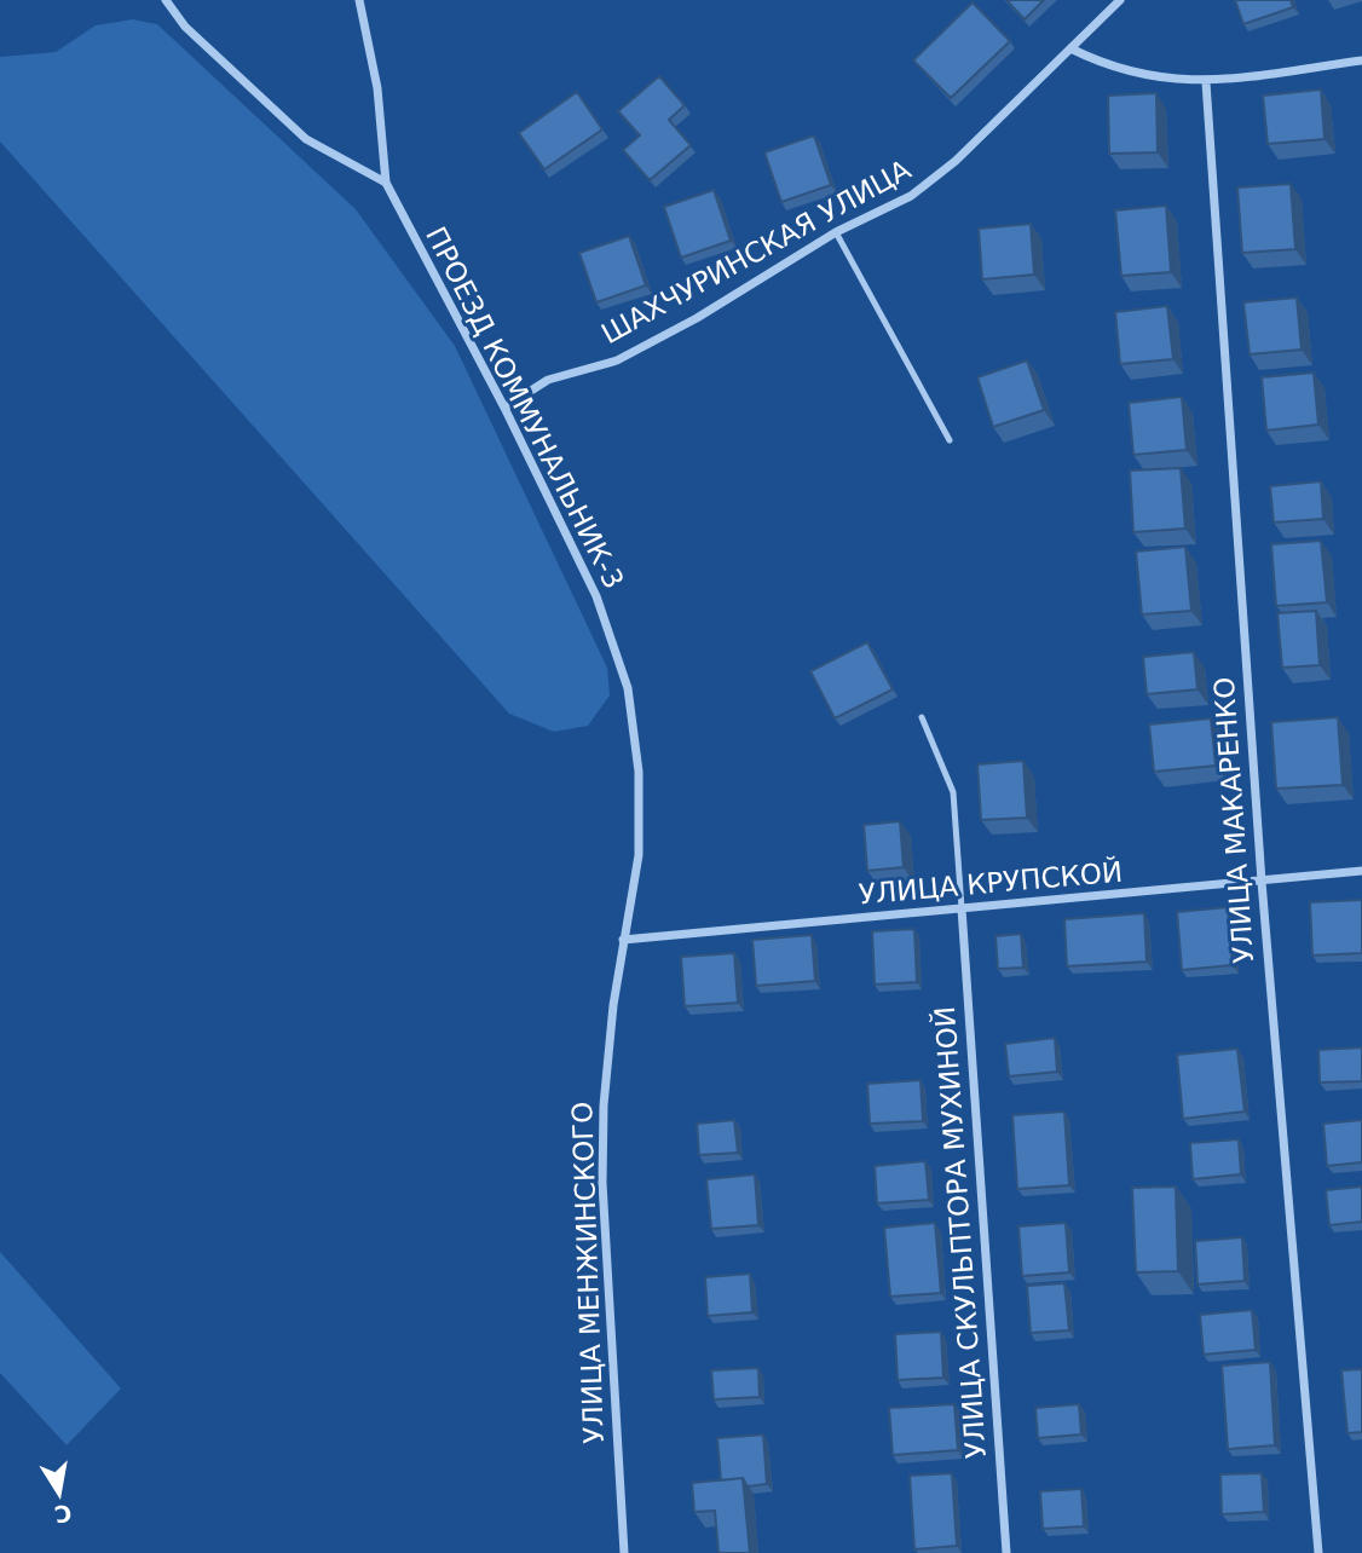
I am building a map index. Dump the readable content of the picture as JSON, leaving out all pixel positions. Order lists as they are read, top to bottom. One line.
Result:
{"streets":{"street":["ШАХЧУРИНСКАЯ УЛИЦА","ПРОЕЗД КОММУНАЛЬНИК-3","УЛИЦА МАКАРЕНКО","УЛИЦА КРУПСКОЙ","УЛИЦА СКУЛЬПТОРА МУХИНОЙ","УЛИЦА МЕНЖИНСКОГО"]},"crossings":[["ШАХЧУРИНСКАЯ УЛИЦА","ПРОЕЗД КОММУНАЛЬНИК-3"],["ПРОЕЗД КОММУНАЛЬНИК-3","УЛИЦА КРУПСКОЙ"],["ПРОЕЗД КОММУНАЛЬНИК-3","УЛИЦА МЕНЖИНСКОГО"],["УЛИЦА МАКАРЕНКО","УЛИЦА КРУПСКОЙ"],["УЛИЦА КРУПСКОЙ","УЛИЦА СКУЛЬПТОРА МУХИНОЙ"],["УЛИЦА КРУПСКОЙ","УЛИЦА МЕНЖИНСКОГО"]],"north":"bottom"}
